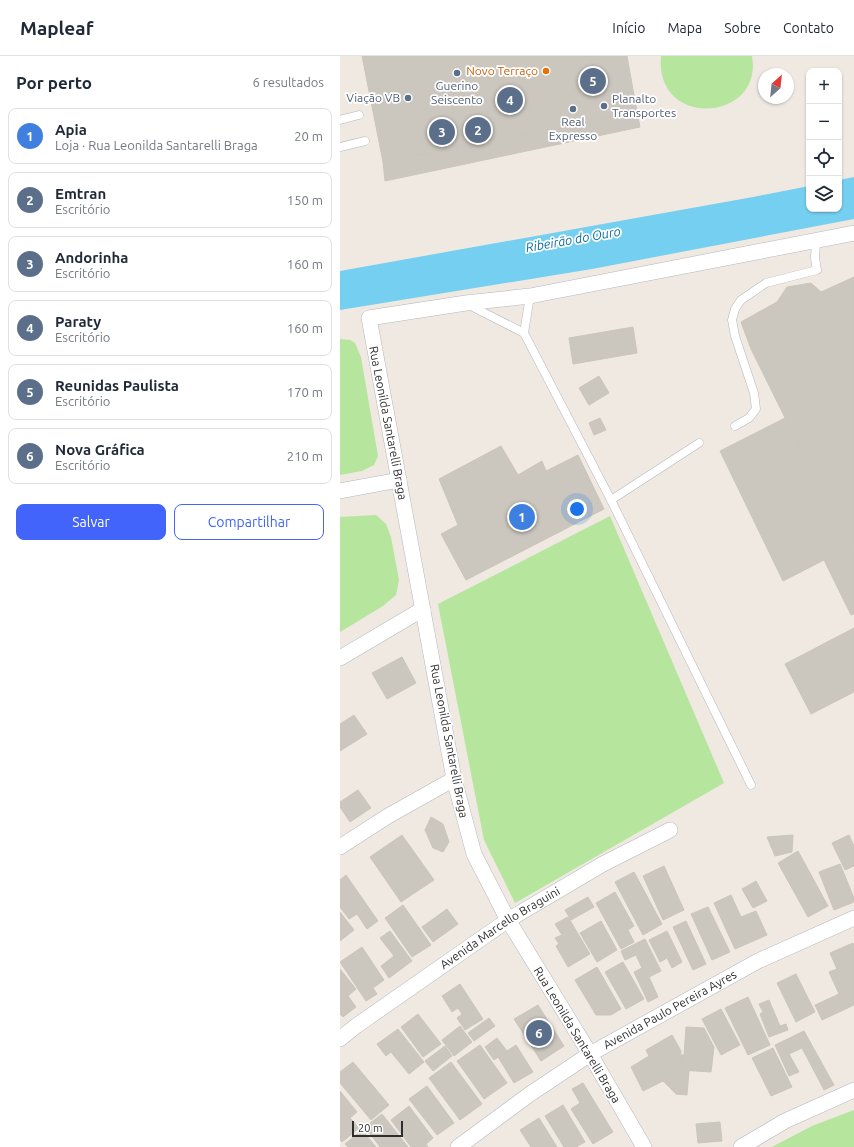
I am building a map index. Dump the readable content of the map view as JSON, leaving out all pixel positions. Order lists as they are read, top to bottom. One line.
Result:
{"streets":{"street":["Rua Leonilda Santarelli Braga","Avenida Marcello Braguini","Avenida Paulo Pereira Ayres"]},"crossings":[["Rua Leonilda Santarelli Braga","Avenida Marcello Braguini"],["Rua Leonilda Santarelli Braga","Avenida Paulo Pereira Ayres"]],"water":["Ribeirão do Ouro"],"places":["Novo Terraço","Guerino Seiscento","Viação VB","Planalto Transportes","Real Expresso"],"scale_bar":"20 m","north":"top right","page":{"header":"Mapleaf","nav":["Início","Mapa","Sobre","Contato"],"heading":["Por perto","6 resultados"],"pins":["5","4","2","3","1","6"],"map_buttons":["+","−"],"list":[{"mark":"1","name":"Apia","note":"Loja · Rua Leonilda Santarelli Braga","value":"20 m"},{"mark":"2","name":"Emtran","note":"Escritório","value":"150 m"},{"mark":"3","name":"Andorinha","note":"Escritório","value":"160 m"},{"mark":"4","name":"Paraty","note":"Escritório","value":"160 m"},{"mark":"5","name":"Reunidas Paulista","note":"Escritório","value":"170 m"},{"mark":"6","name":"Nova Gráfica","note":"Escritório","value":"210 m"}],"buttons":["Salvar","Compartilhar"],"scale":"20 m"}}
